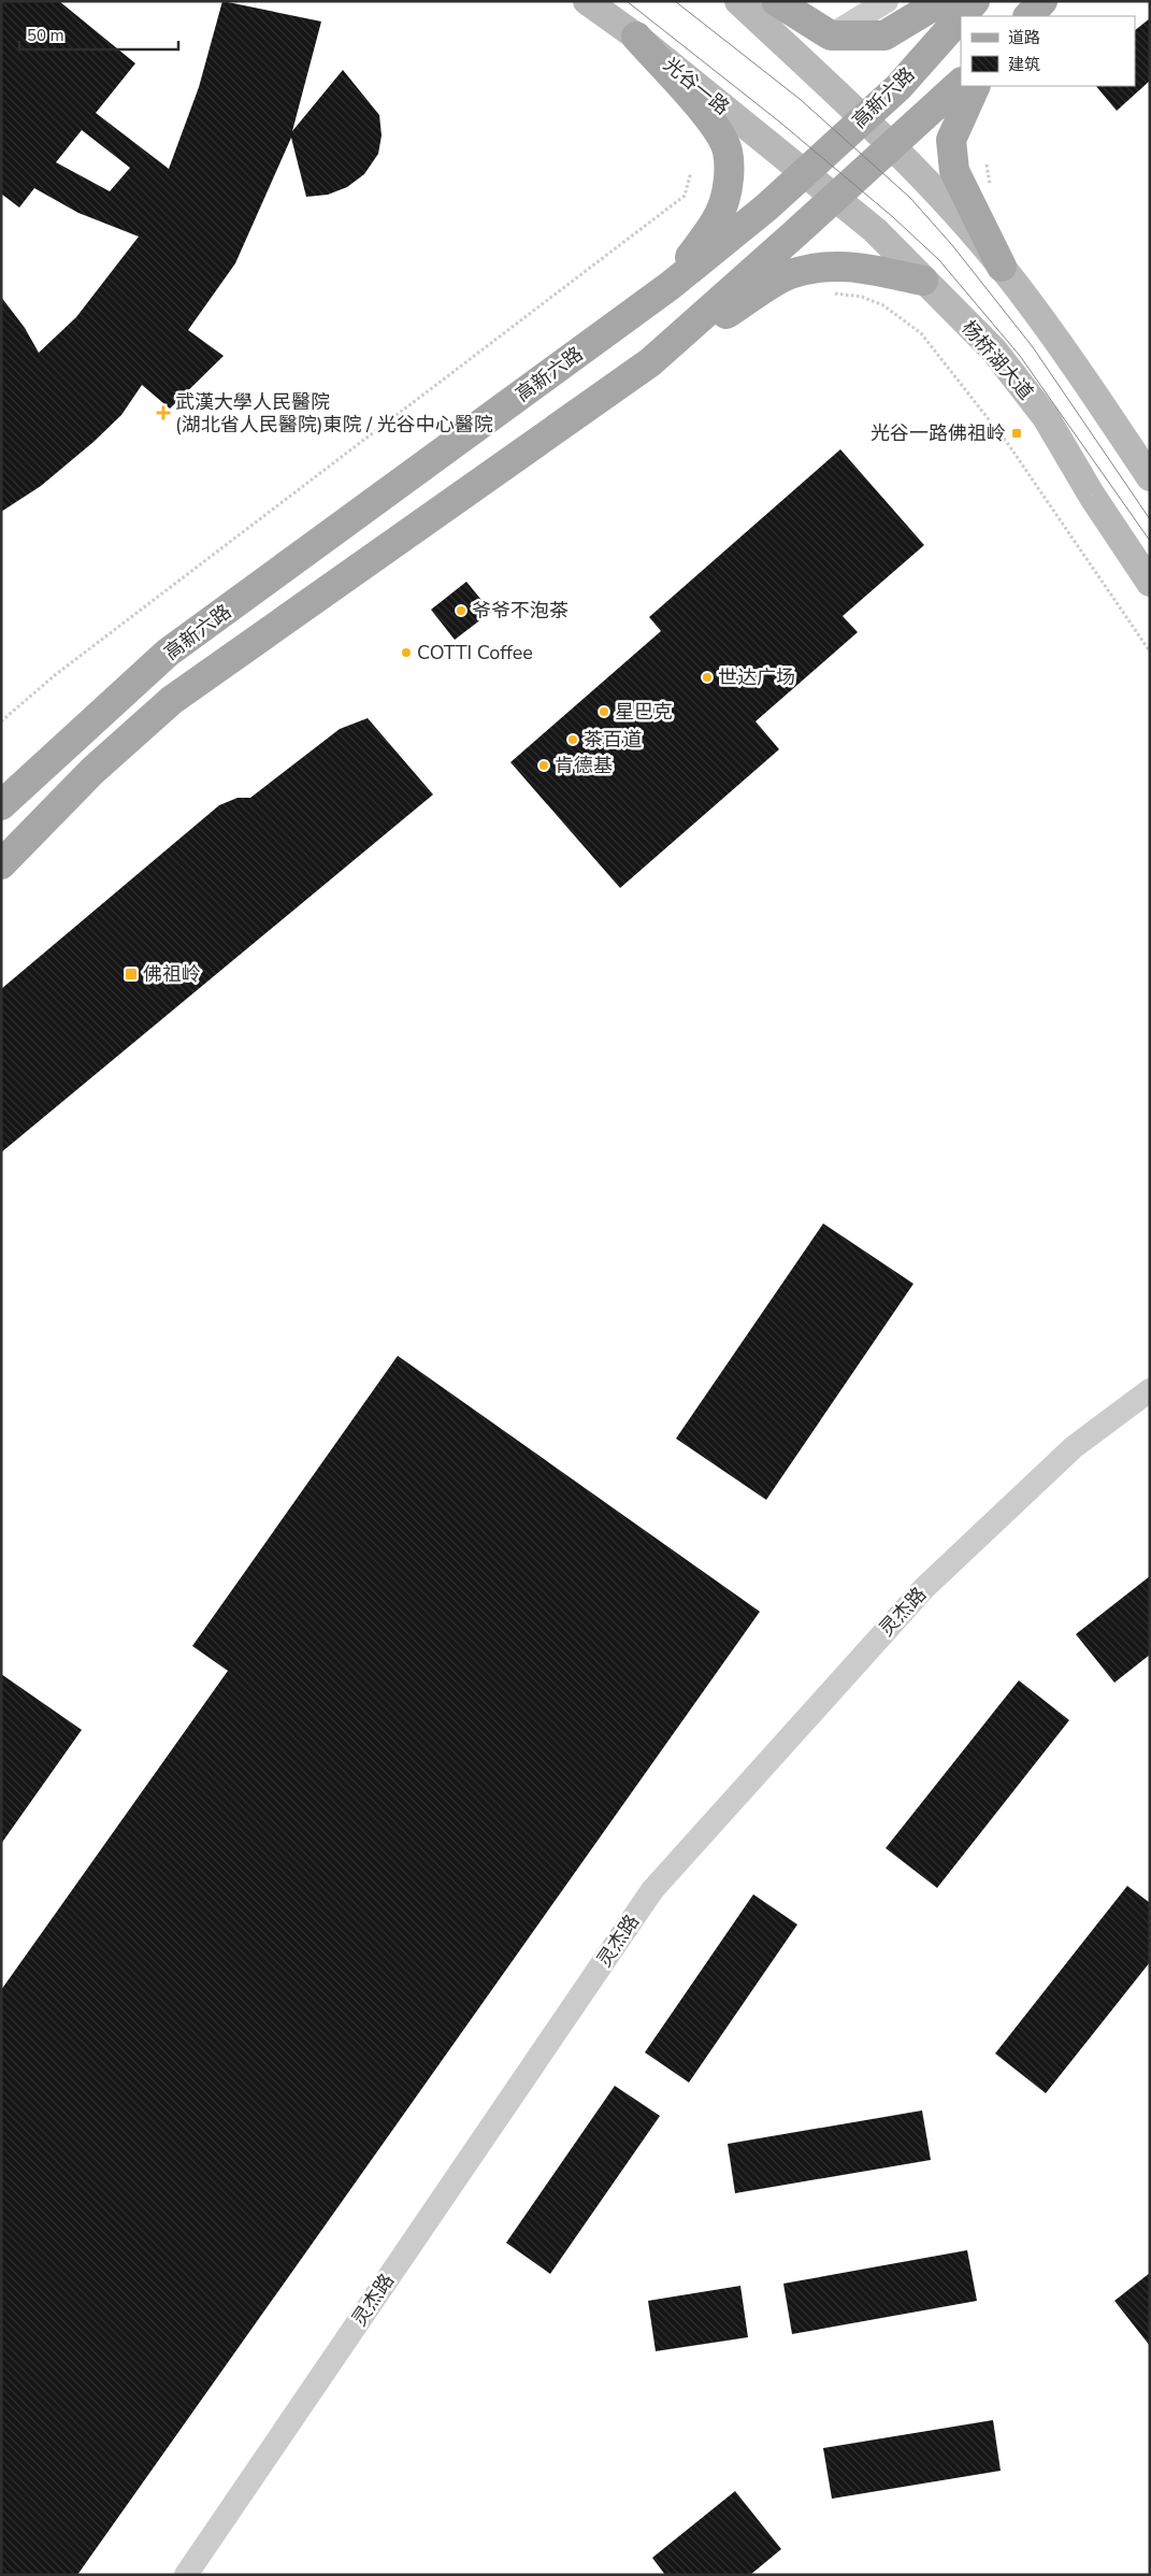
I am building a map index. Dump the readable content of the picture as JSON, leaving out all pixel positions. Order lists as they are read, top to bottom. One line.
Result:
{"streets":{"main road":["光谷一路","高新六路","杨桥湖大道"],"street":["灵杰路"]},"crossings":[["光谷一路","高新六路"],["光谷一路","杨桥湖大道"],["高新六路","杨桥湖大道"]],"places":{"health":["武漢大學人民醫院 (湖北省人民醫院)東院 / 光谷中心醫院"],"transit":["光谷一路佛祖岭","佛祖岭"],"other":["爷爷不泡茶","COTTI Coffee","世达广场","星巴克","茶百道","肯德基"]},"legend":["道路","建筑"],"scale_bar":"50 m"}
